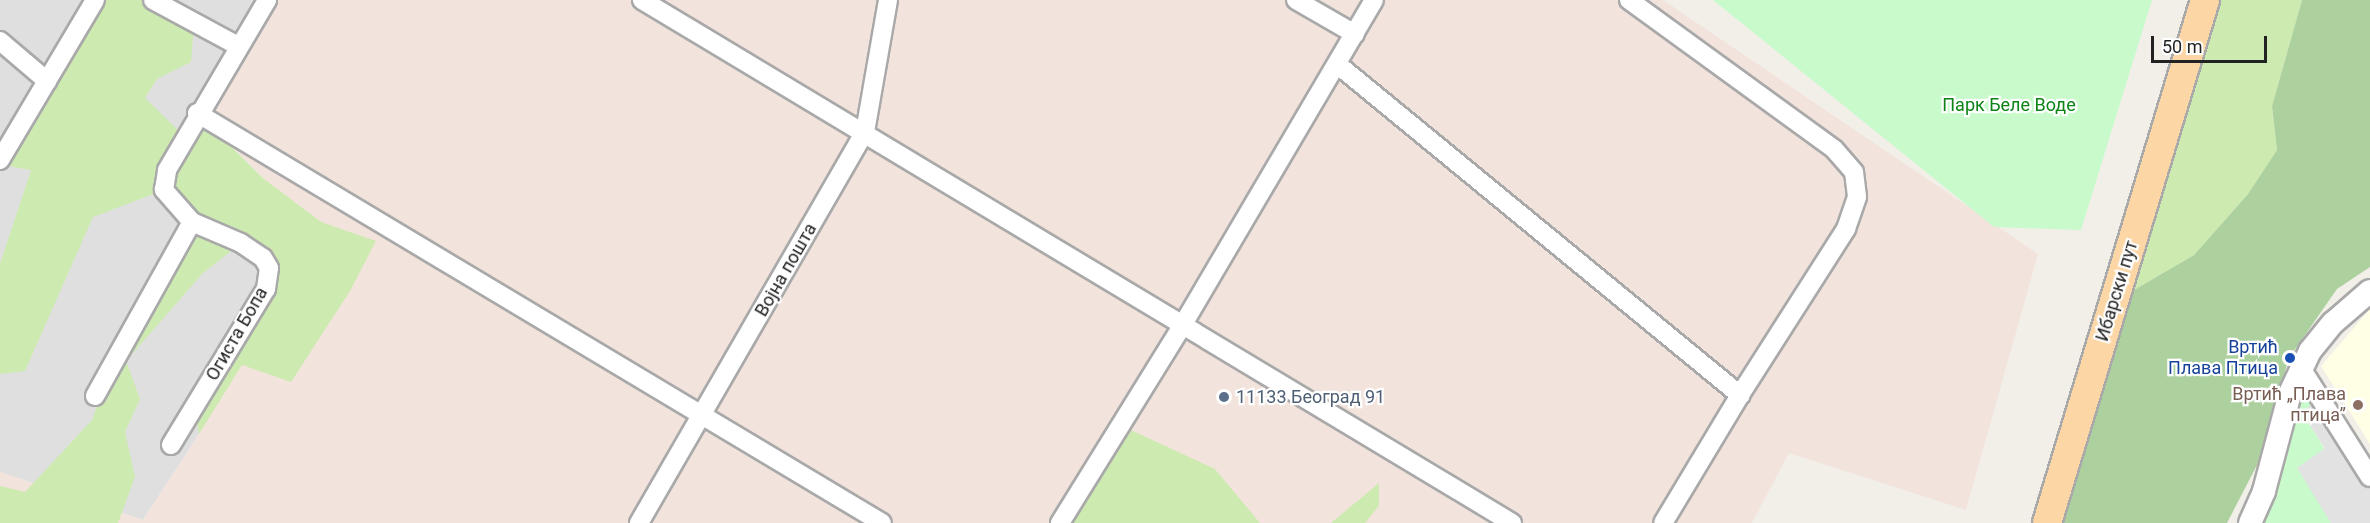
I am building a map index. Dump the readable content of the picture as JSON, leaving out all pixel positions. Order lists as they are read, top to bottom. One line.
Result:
{"streets":{"main road":["Ибарски пут"],"street":["Војна пошта","Огиста Бопа"]},"parks":["Парк Беле Воде"],"places":["Вртић Плава Птица","11133 Београд 91","Вртић „Плава птица”"],"scale_bar":"50 m"}
